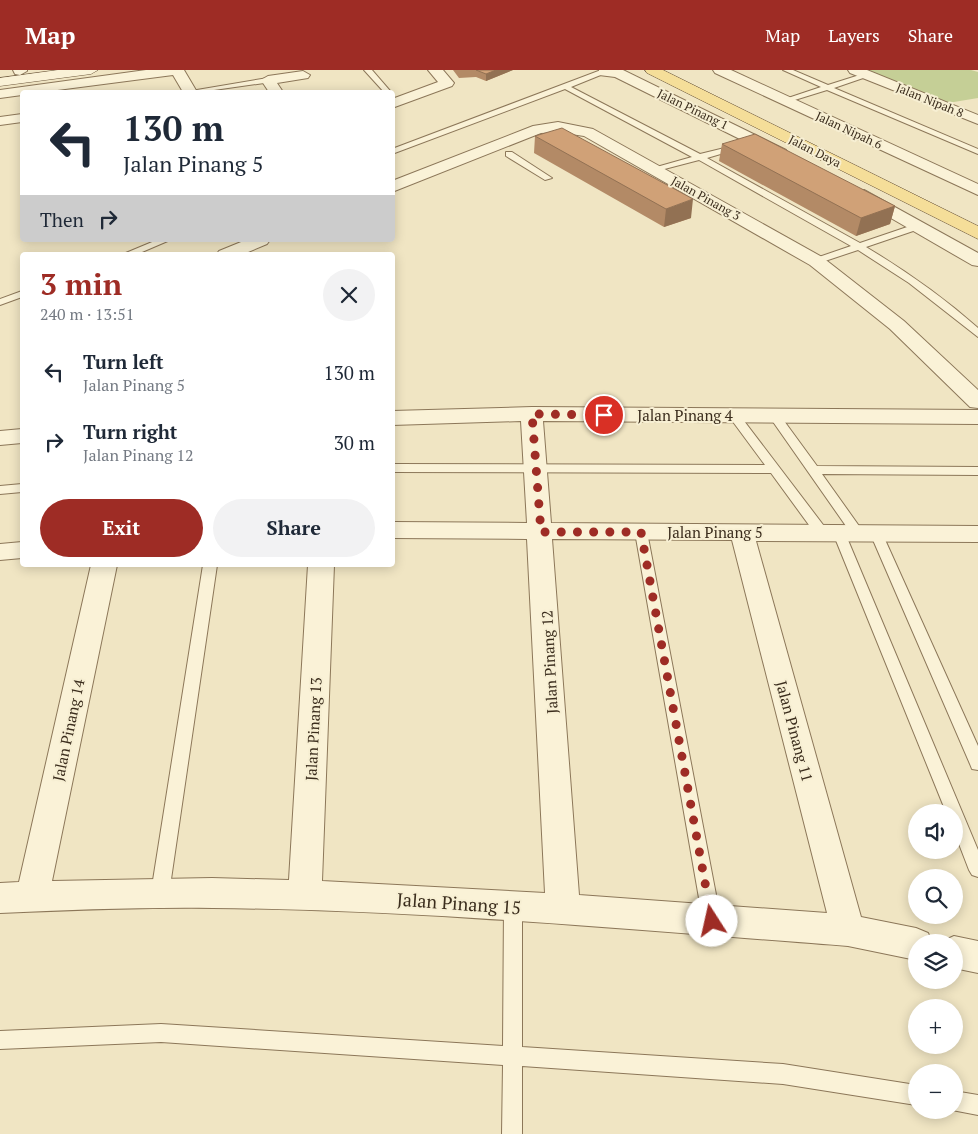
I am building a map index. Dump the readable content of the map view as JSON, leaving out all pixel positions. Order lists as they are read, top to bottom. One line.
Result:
{"streets":{"main road":["Jalan Daya"],"street":["Jalan Nipah 8","Jalan Pinang 1","Jalan Nipah 6","Jalan Pinang 3","Jalan Pinang 4","Jalan Pinang 5","Jalan Pinang 12","Jalan Pinang 13","Jalan Pinang 14","Jalan Pinang 11","Jalan Pinang 15"]},"crossings":[["Jalan Pinang 4","Jalan Pinang 12"],["Jalan Pinang 5","Jalan Pinang 12"],["Jalan Pinang 5","Jalan Pinang 11"],["Jalan Pinang 12","Jalan Pinang 15"],["Jalan Pinang 13","Jalan Pinang 15"],["Jalan Pinang 14","Jalan Pinang 15"],["Jalan Pinang 11","Jalan Pinang 15"]],"page":{"header":"Map","nav":["Map","Layers","Share"],"turn":["130 m","Jalan Pinang 5"],"then":"Then","heading":["3 min","240 m · 13:51"],"list":[{"name":"Turn left","note":"Jalan Pinang 5","value":"130 m"},{"name":"Turn right","note":"Jalan Pinang 12","value":"30 m"}],"buttons":["Exit","Share"],"map_buttons":["+","−"]}}
